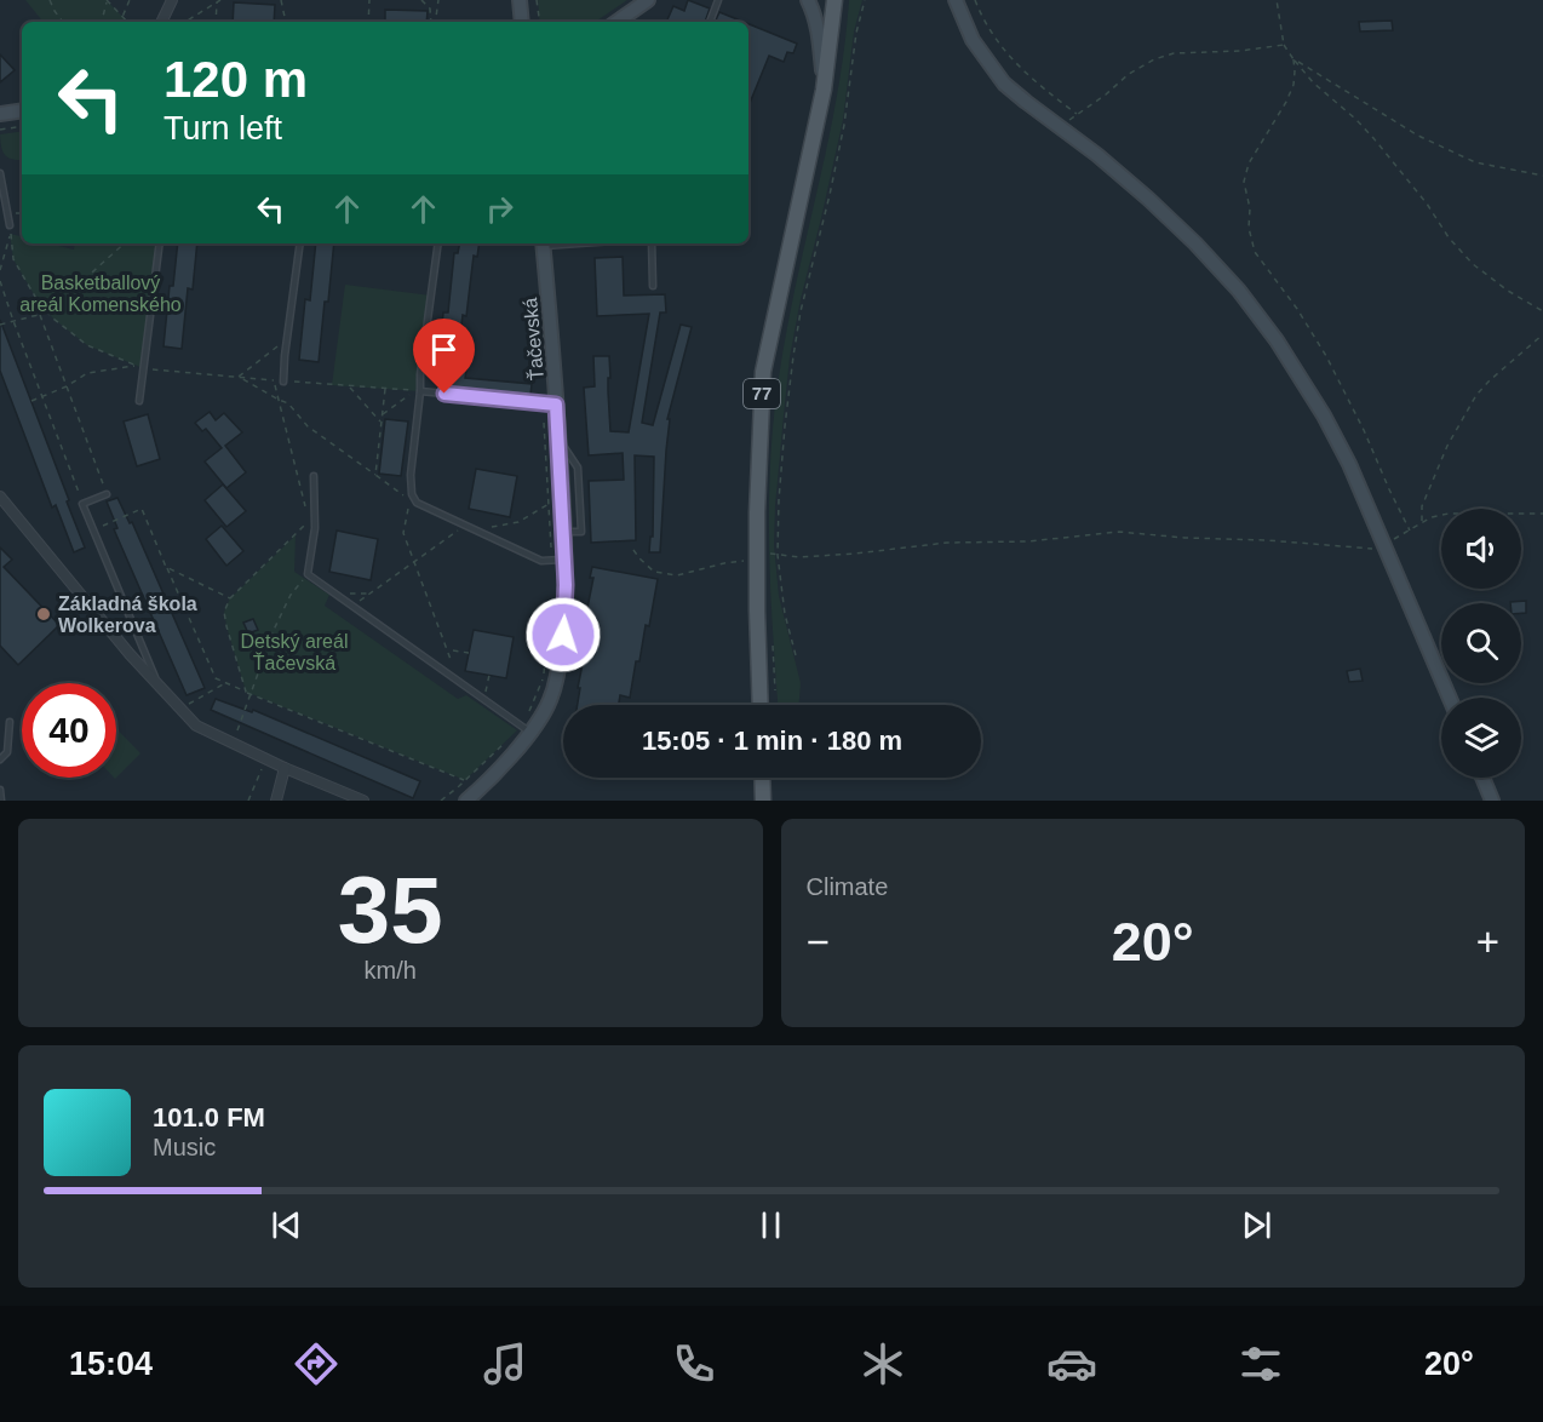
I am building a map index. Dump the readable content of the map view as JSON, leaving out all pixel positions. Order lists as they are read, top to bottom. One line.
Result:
{"streets":{"main road":["77"],"street":["Ťačevská"]},"parks":["Basketballový areál Komenského","Detský areál Ťačevská"],"places":["Základná škola Wolkerova"],"page":{"turn":["120 m","Turn left"],"limit":"40","trip":"15:05 · 1 min · 180 m","tile":[["35","km/h"],"Climate"],"heat":["−","20°","+"],"song":["101.0 FM","Music"],"tabs":["15:04","20°"]}}
